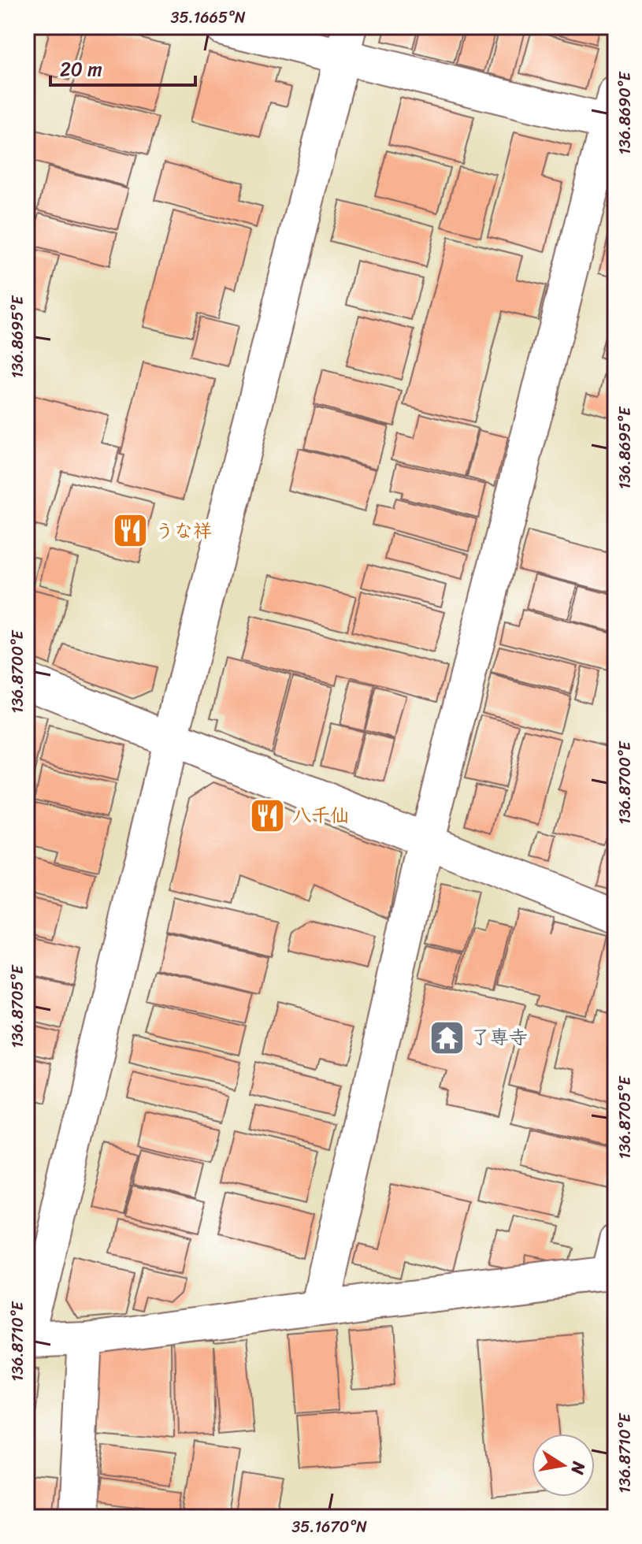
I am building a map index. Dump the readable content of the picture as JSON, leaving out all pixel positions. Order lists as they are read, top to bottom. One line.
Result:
{"places":{"restaurant":["うな祥","八千仙"],"temple":["了専寺"]},"scale_bar":"20 m","north":"right","coordinates":["35.1665°N","136.8690°E","136.8695°E","136.8700°E","136.8705°E","136.8710°E","35.1670°N"]}
